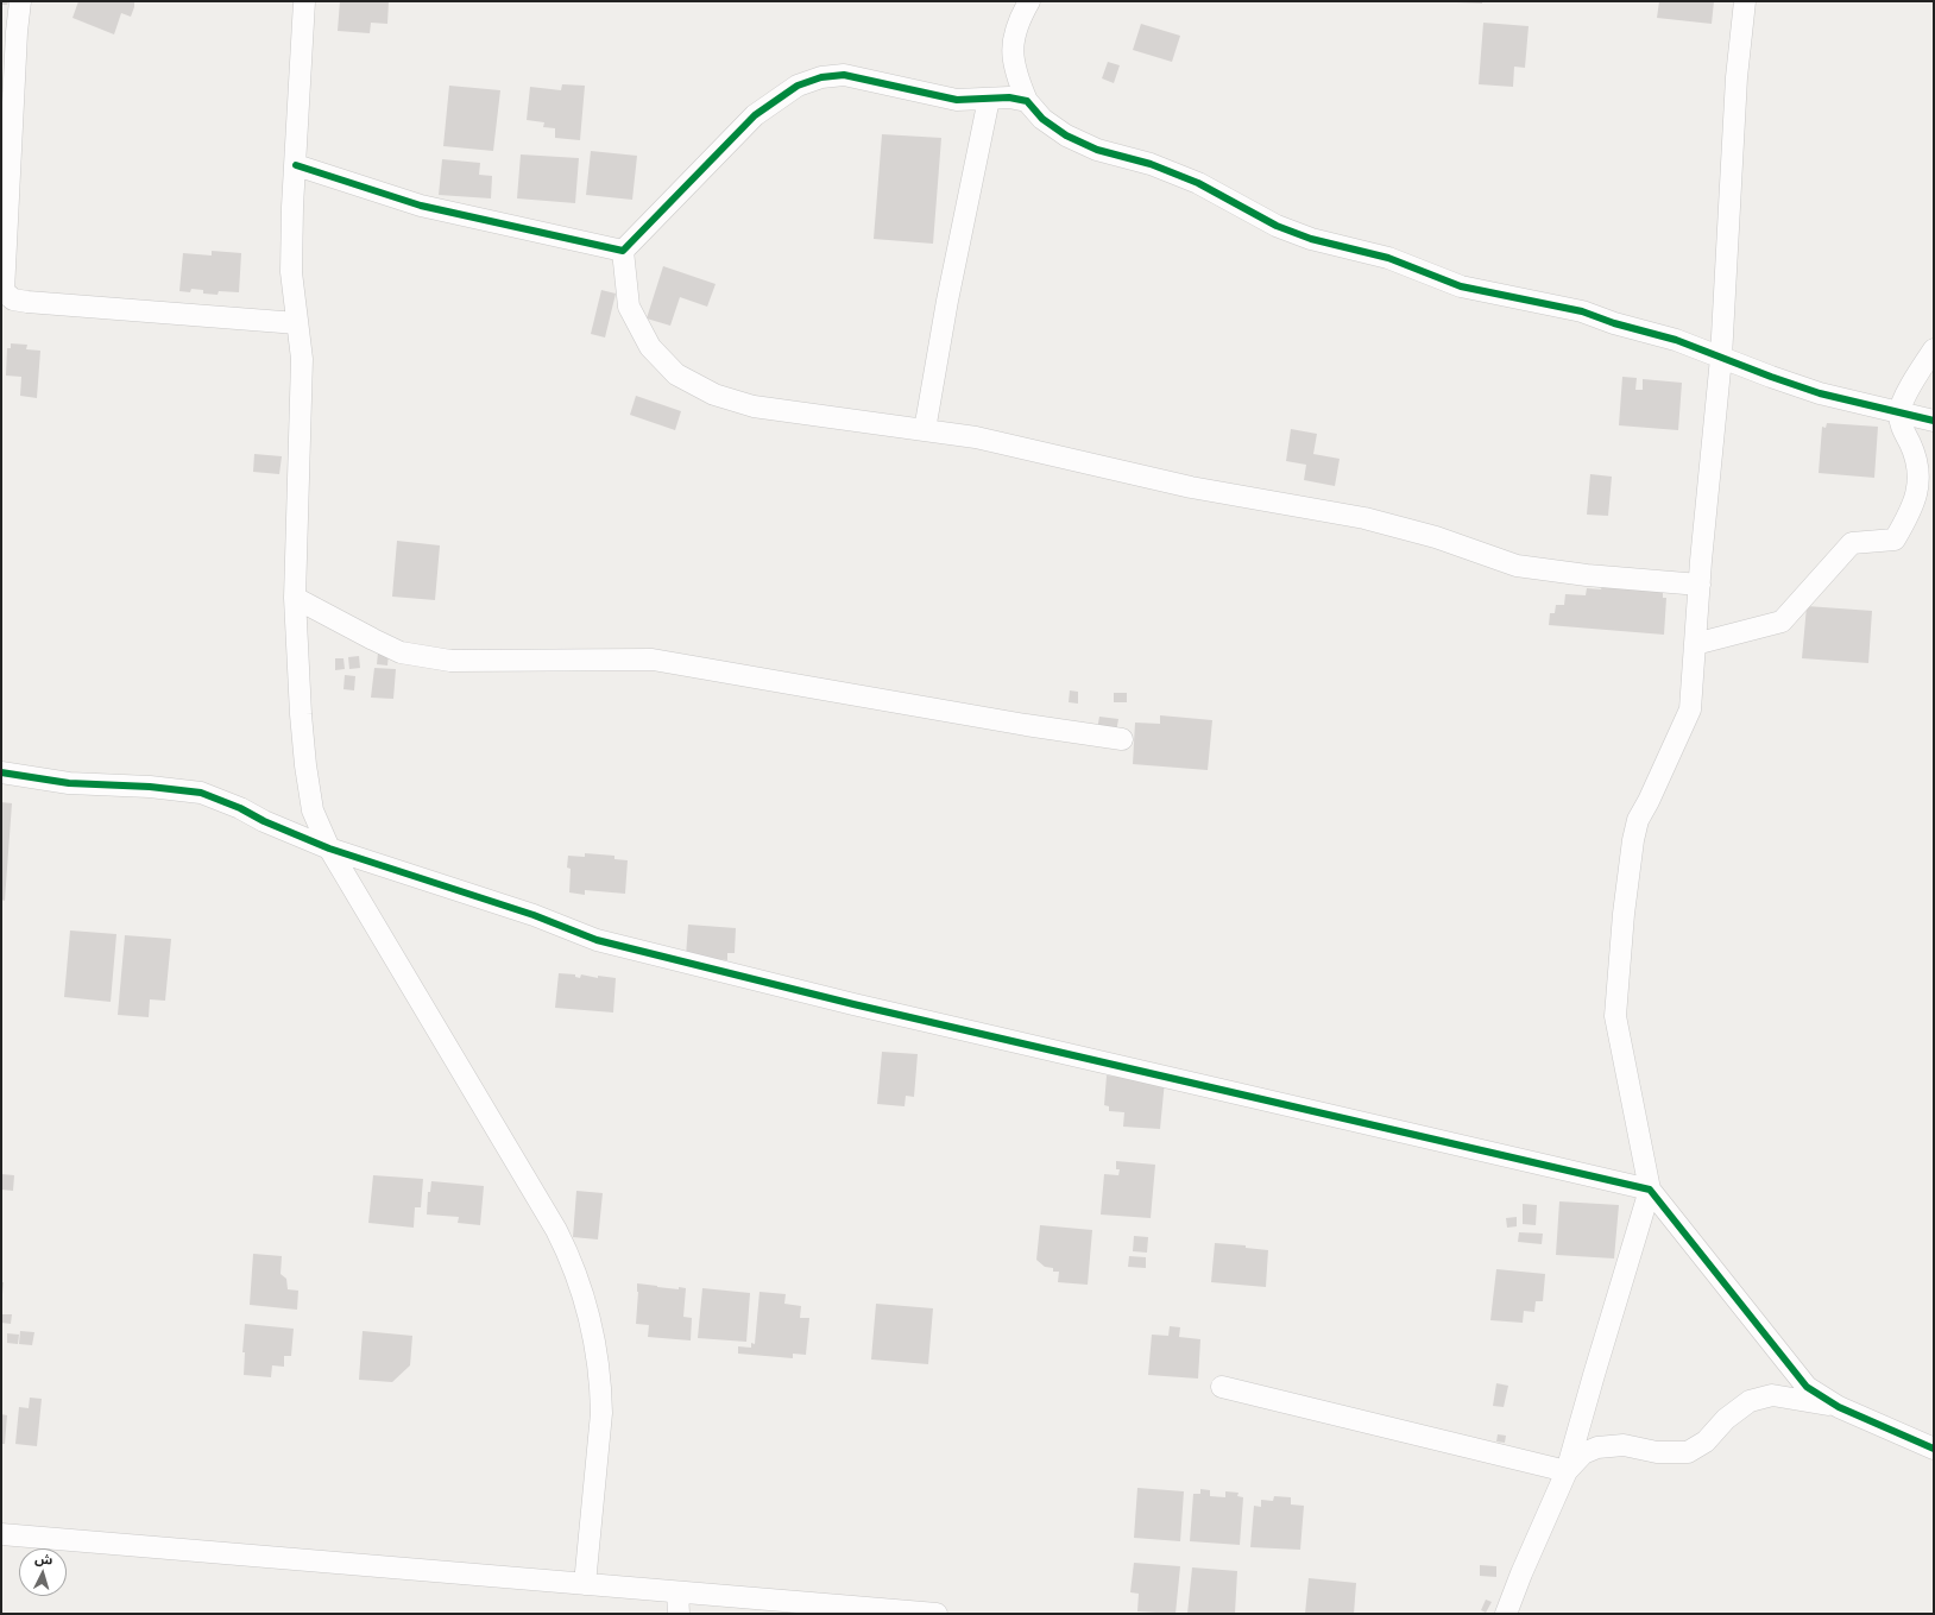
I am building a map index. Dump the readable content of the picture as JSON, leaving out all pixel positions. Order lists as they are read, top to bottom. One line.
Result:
{"north":"top"}
